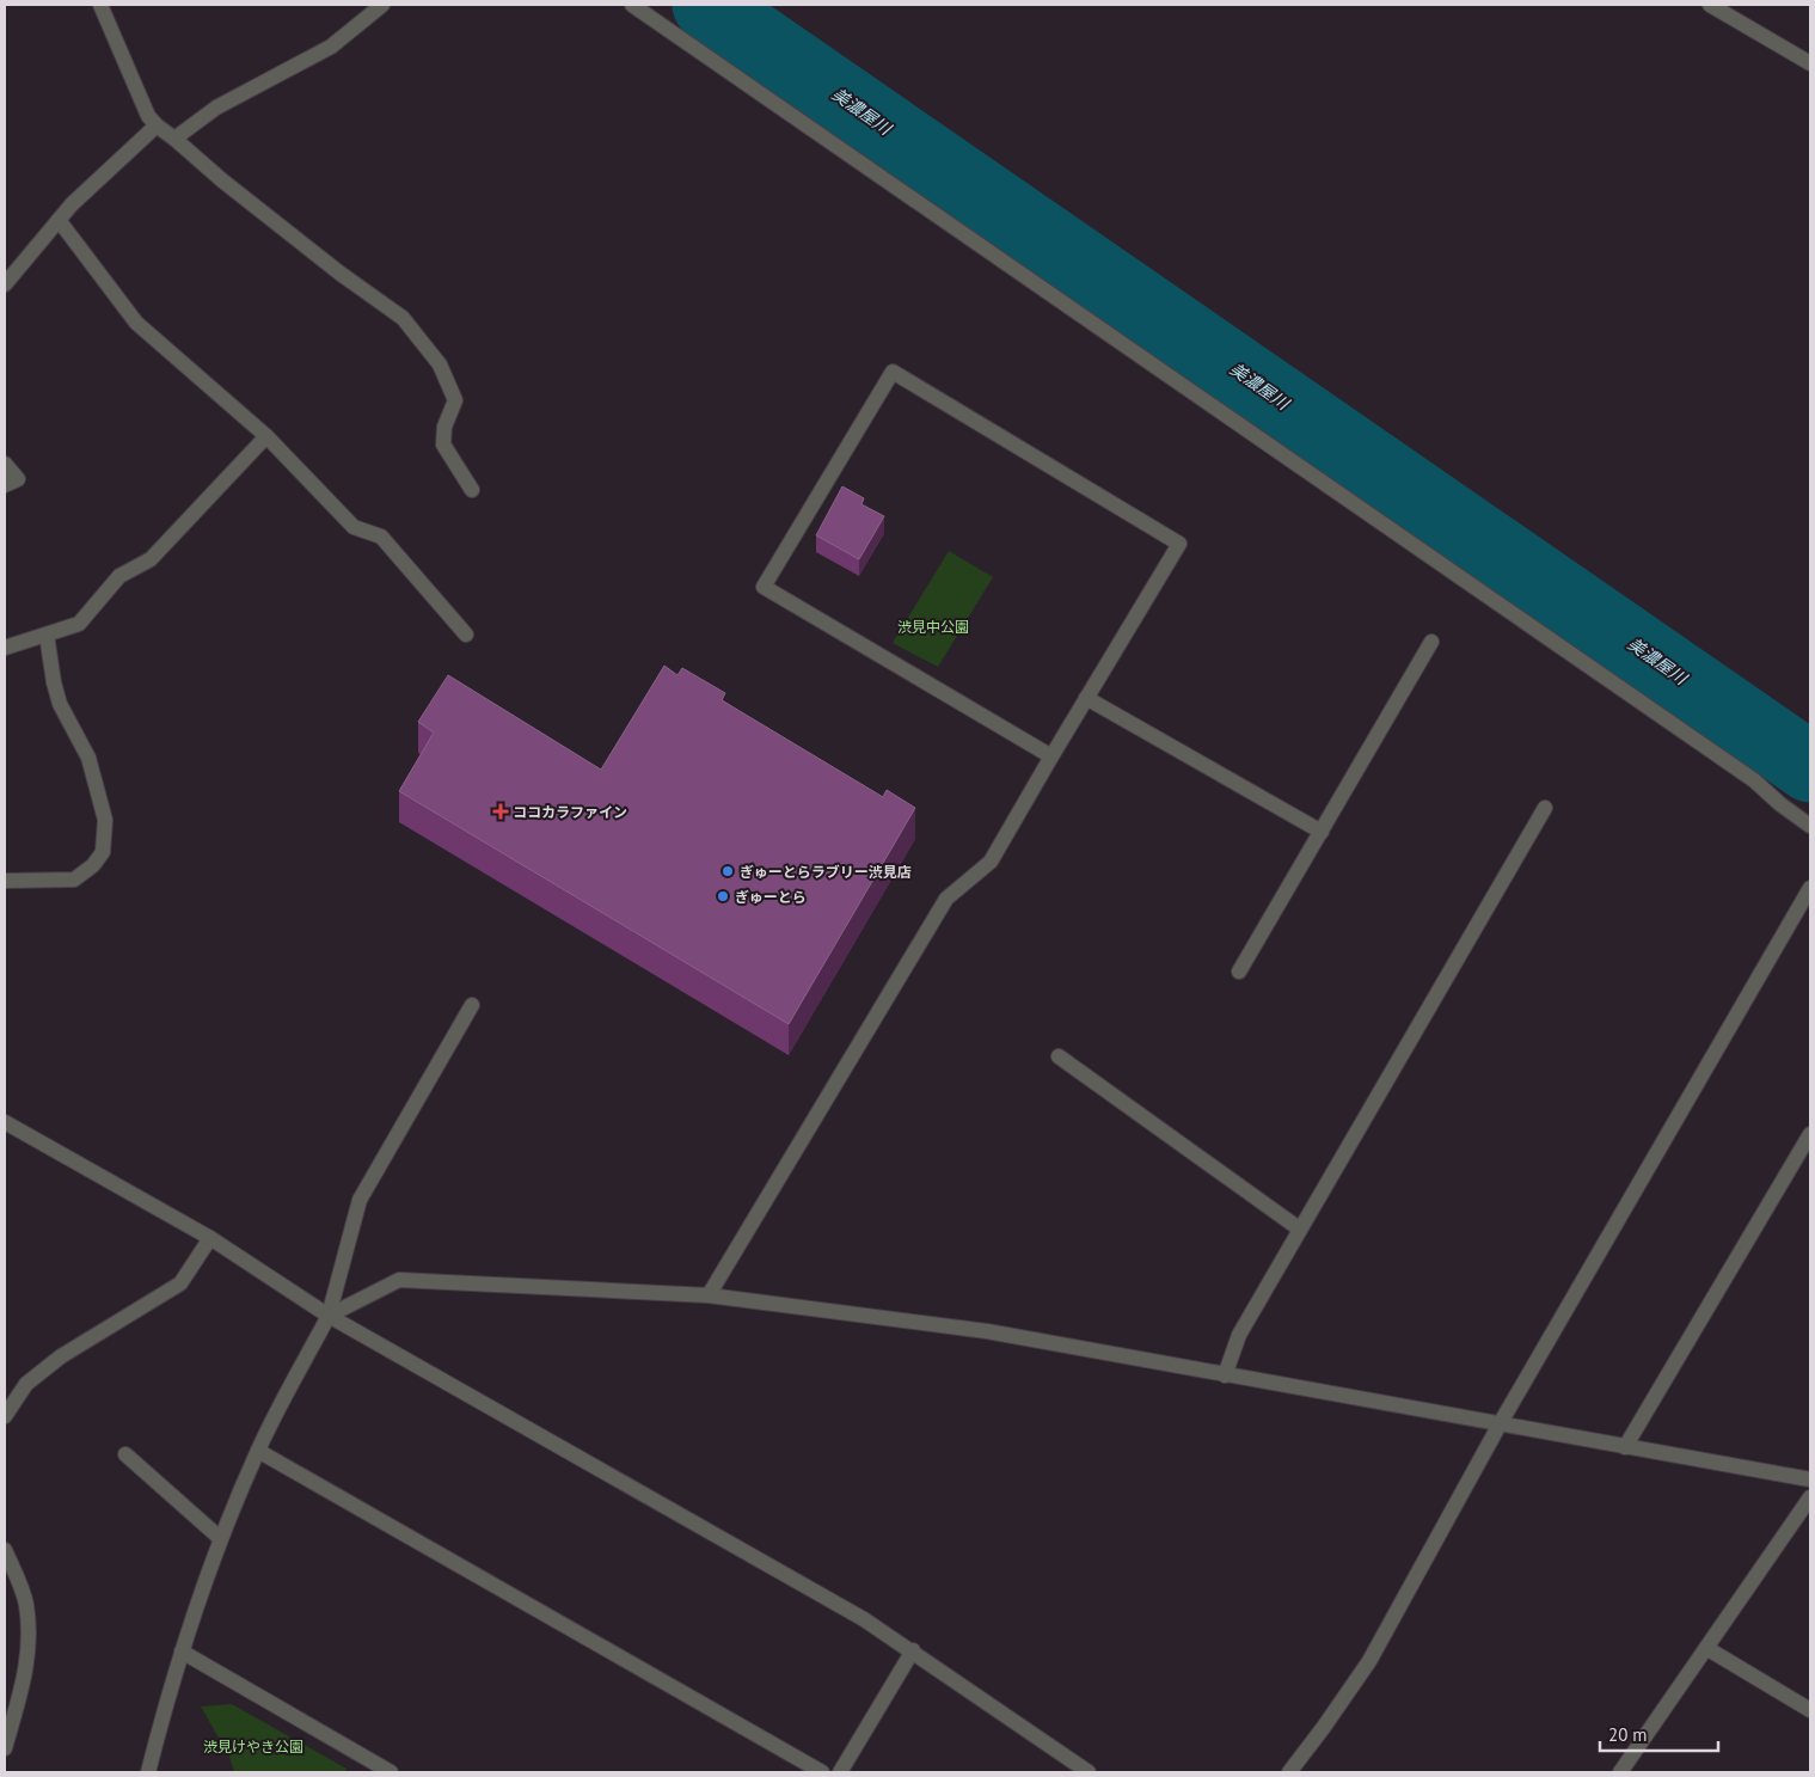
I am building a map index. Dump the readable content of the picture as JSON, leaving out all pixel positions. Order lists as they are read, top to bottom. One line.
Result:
{"water":["美濃屋川"],"parks":["渋見中公園","渋見けやき公園"],"places":{"health":["ココカラファイン"],"other":["ぎゅーとらラブリー渋見店","ぎゅーとら"]},"scale_bar":"20 m"}
